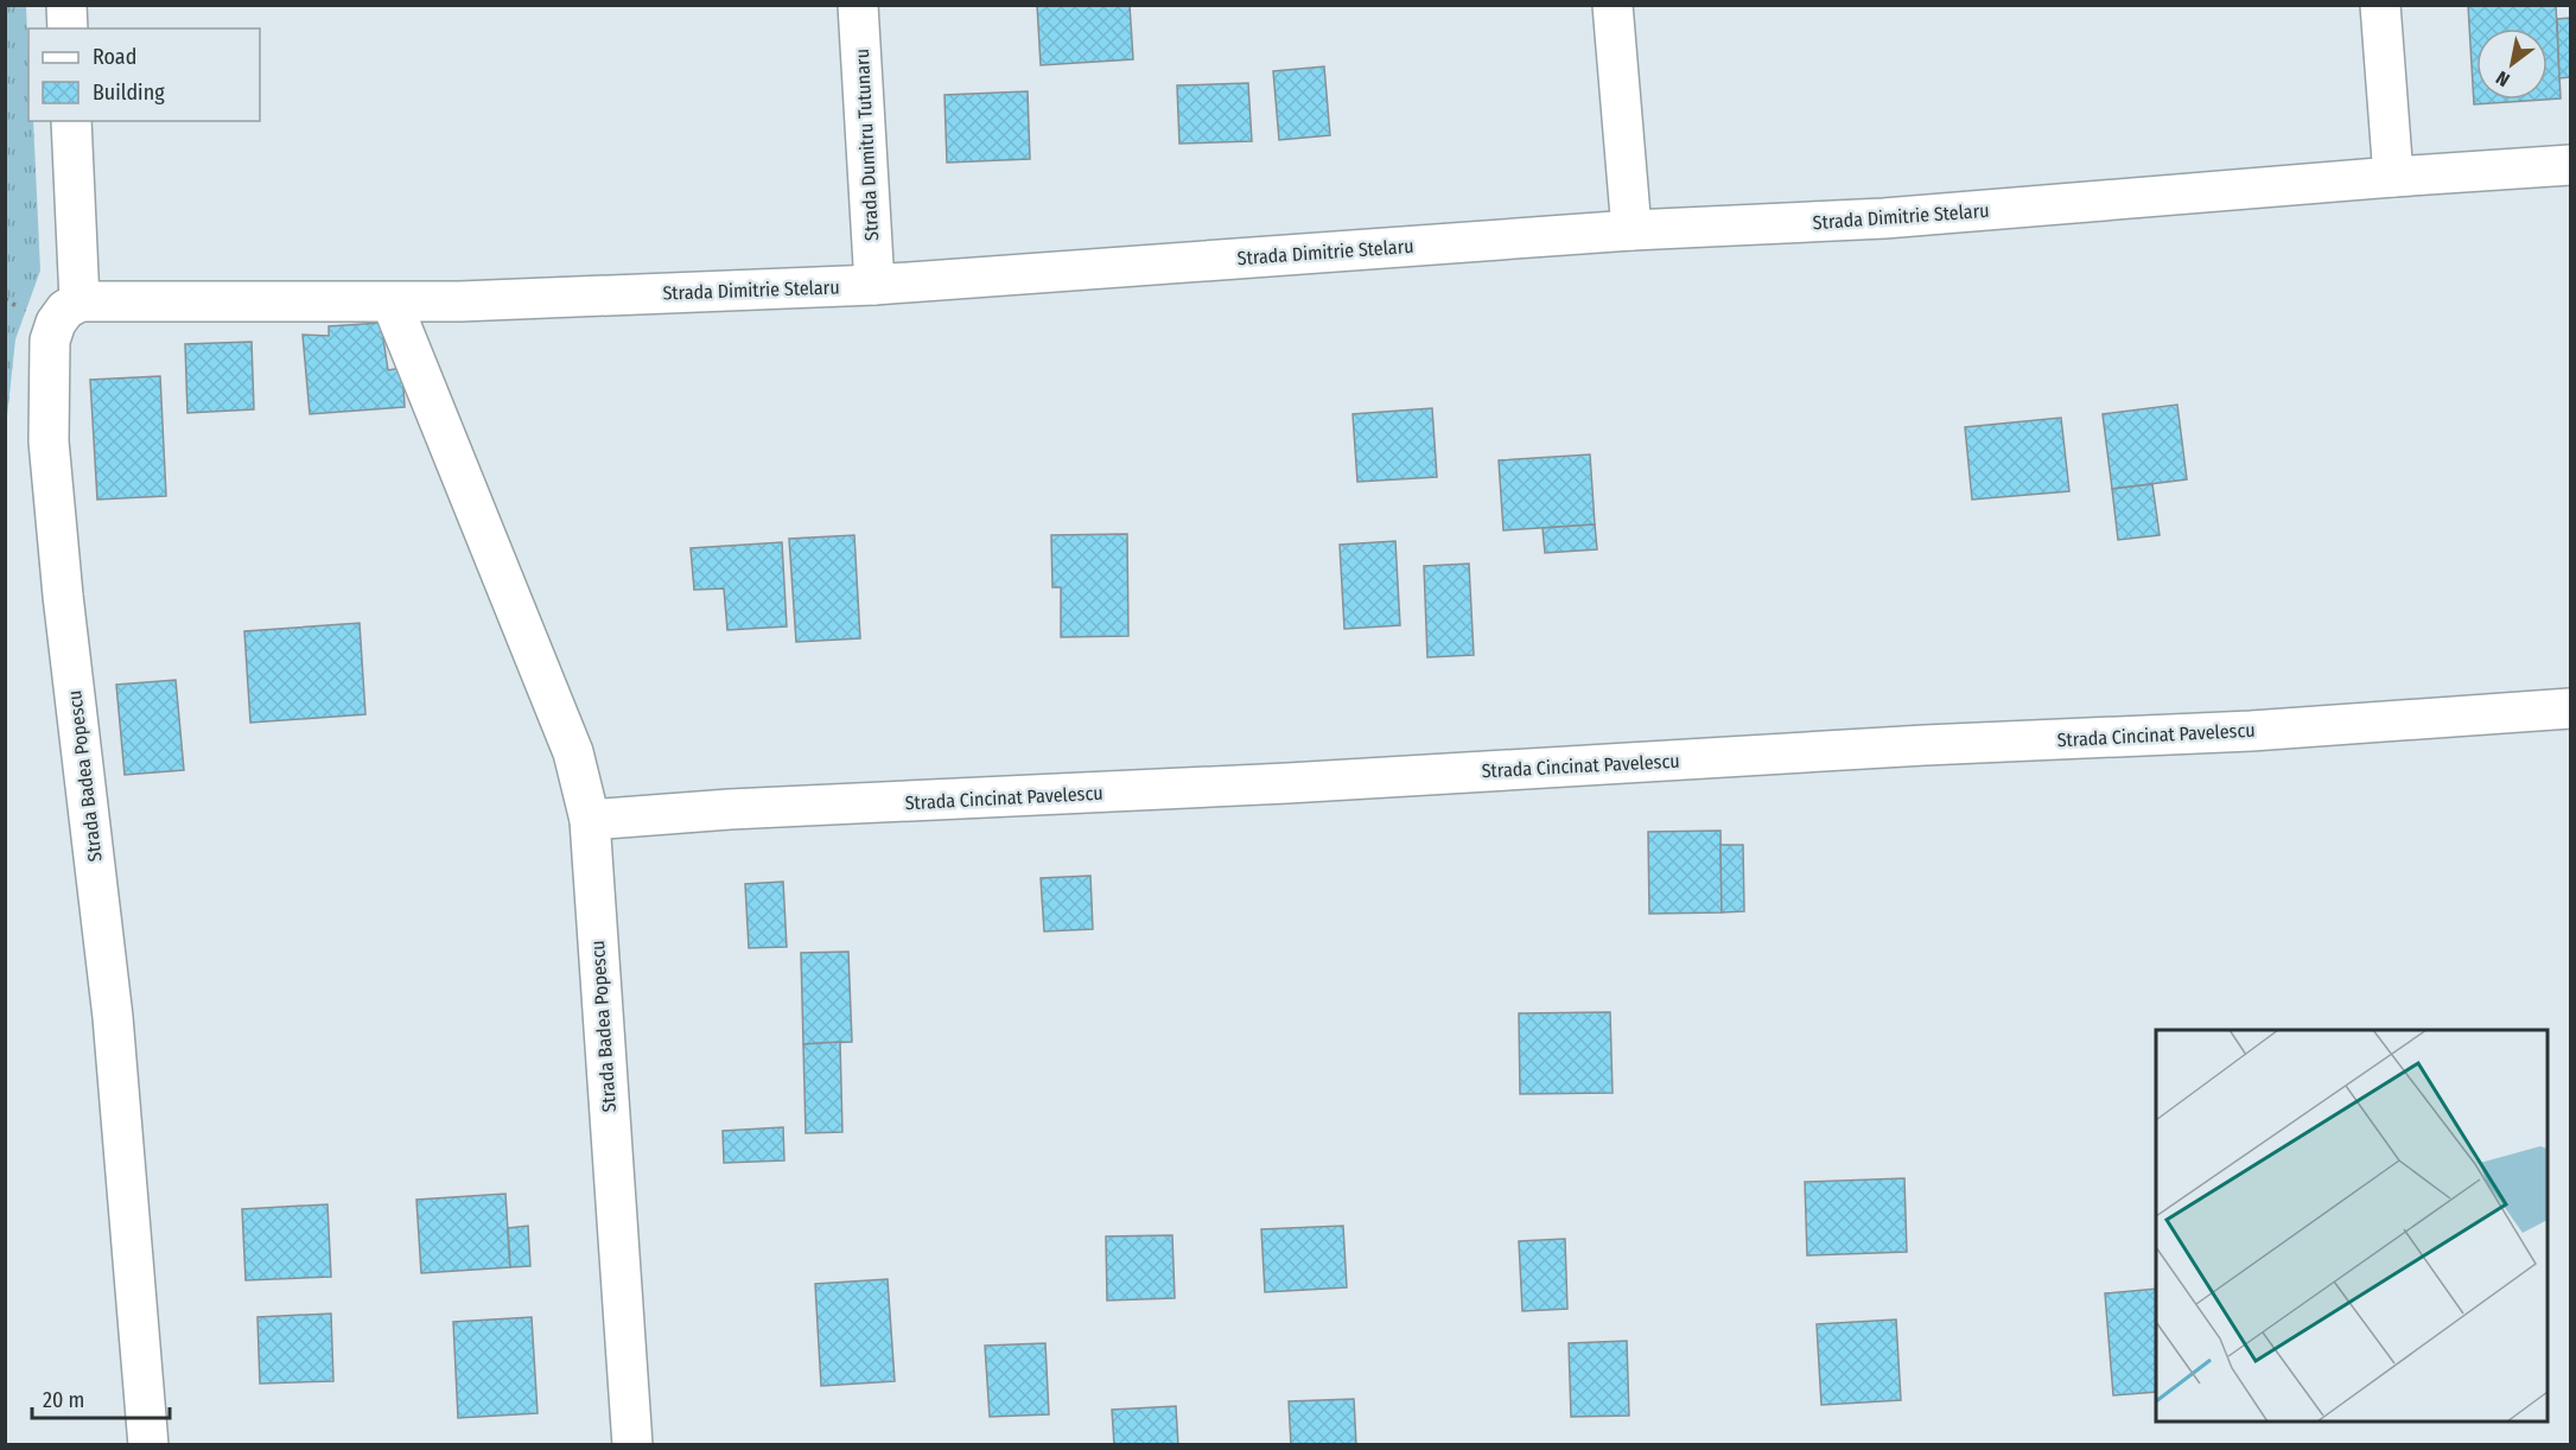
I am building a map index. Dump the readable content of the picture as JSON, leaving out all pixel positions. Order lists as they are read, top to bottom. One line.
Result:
{"streets":{"street":["Strada Dumitru Tutunaru","Strada Dimitrie Stelaru","Strada Cincinat Pavelescu","Strada Badea Popescu"]},"crossings":[["Strada Dumitru Tutunaru","Strada Dimitrie Stelaru"],["Strada Dimitrie Stelaru","Strada Badea Popescu"],["Strada Cincinat Pavelescu","Strada Badea Popescu"]],"legend":["Road","Building"],"scale_bar":"20 m","north":"bottom left"}
